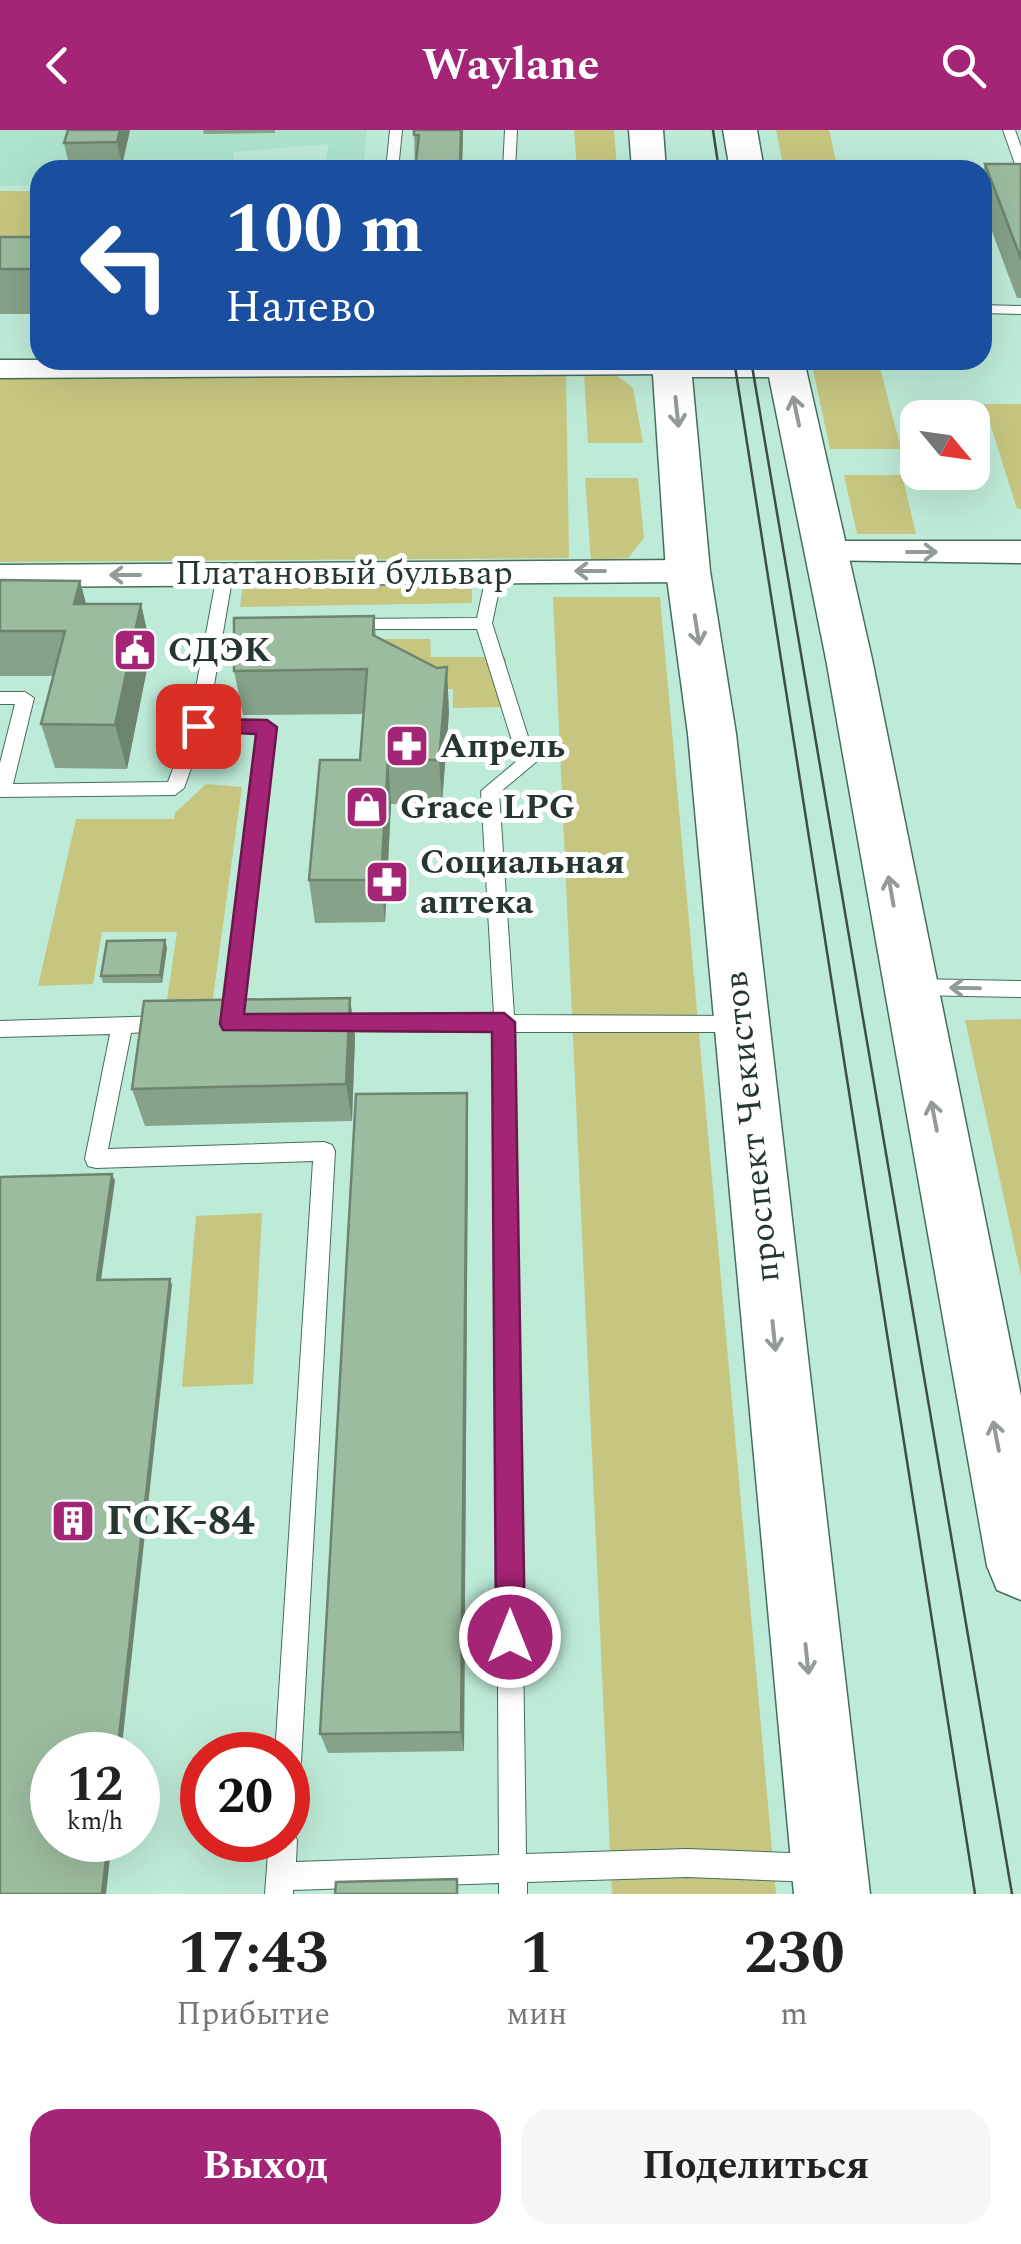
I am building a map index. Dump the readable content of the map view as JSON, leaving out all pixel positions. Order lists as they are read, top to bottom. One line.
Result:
{"streets":{"main road":["проспект Чекистов"],"street":["Платановый бульвар"]},"crossings":[["Платановый бульвар","проспект Чекистов"]],"one_way":["Платановый бульвар"],"places":{"public building":["СДЭК"],"pharmacy":["Апрель","Социальная аптека"],"shop":["Grace LPG"],"building":["ГСК-84"]},"north":"bottom right","page":{"header":"Waylane","turn":["100 m","Налево"],"speed":"12 km/h","limit":"20","eta":["17:43","Прибытие","1","мин","230","m"],"buttons":["Выход","Поделиться"]}}
